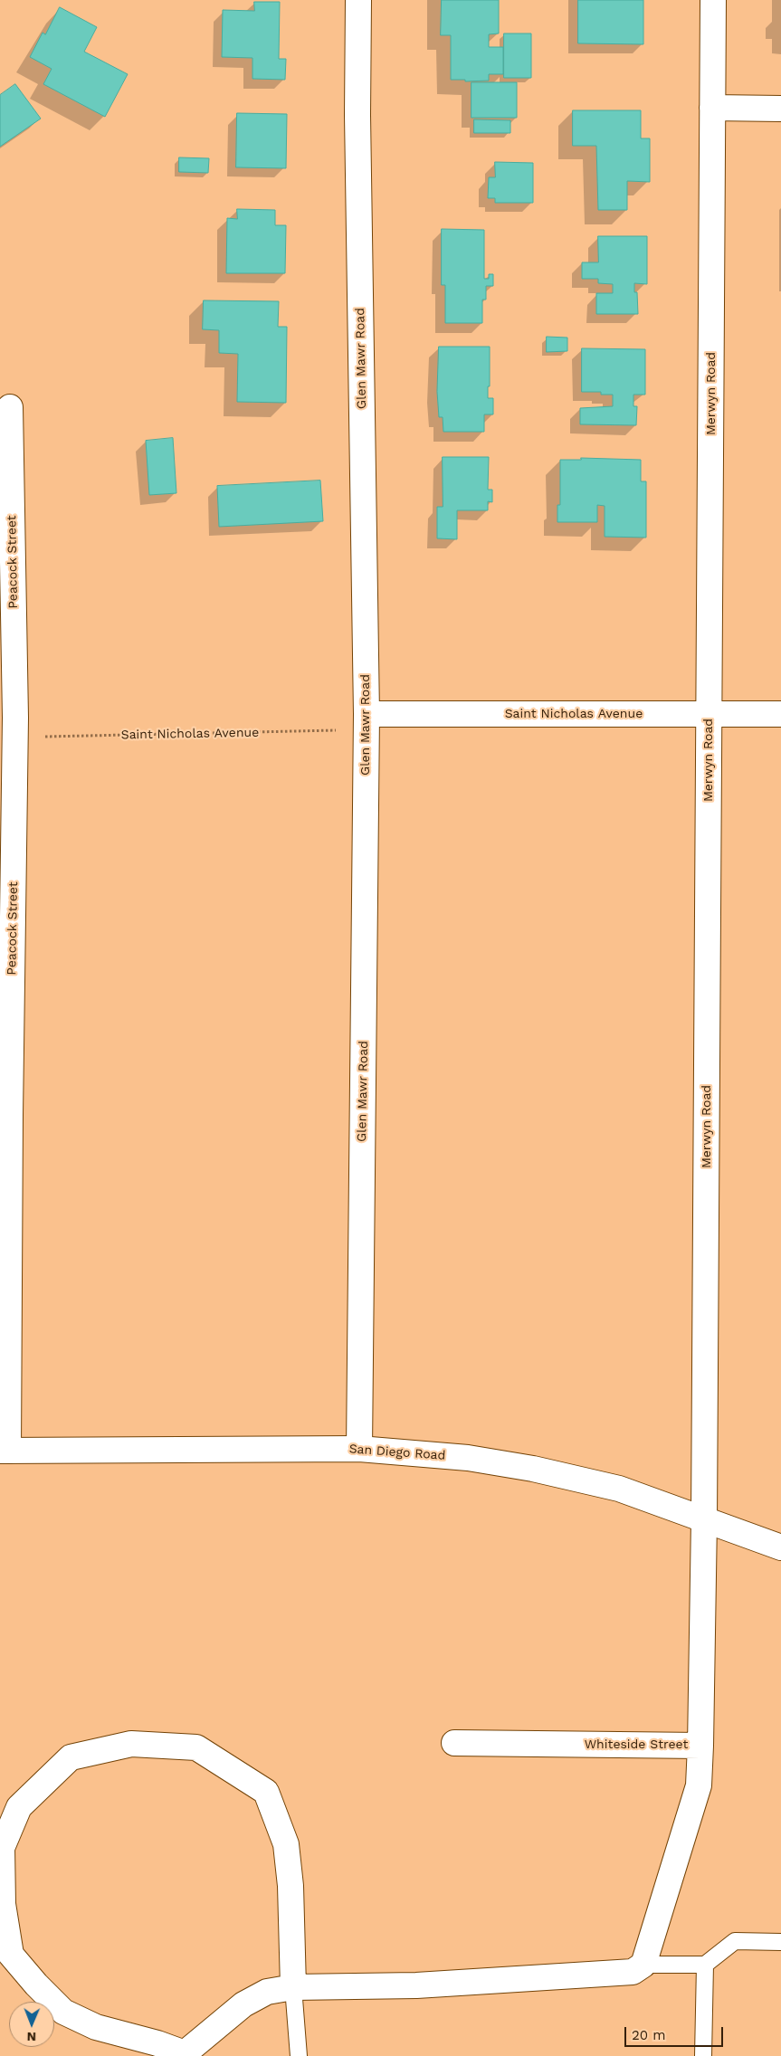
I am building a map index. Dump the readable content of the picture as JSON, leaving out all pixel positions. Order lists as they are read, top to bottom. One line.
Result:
{"streets":{"street":["Glen Mawr Road","Merwyn Road","Peacock Street","Saint Nicholas Avenue","San Diego Road","Whiteside Street"]},"crossings":[["Glen Mawr Road","Saint Nicholas Avenue"],["Glen Mawr Road","San Diego Road"],["Merwyn Road","Saint Nicholas Avenue"],["Merwyn Road","San Diego Road"],["Merwyn Road","Whiteside Street"],["Peacock Street","Saint Nicholas Avenue"],["Peacock Street","San Diego Road"],["San Diego Road","Whiteside Street"]],"scale_bar":"20 m","north":"bottom"}
